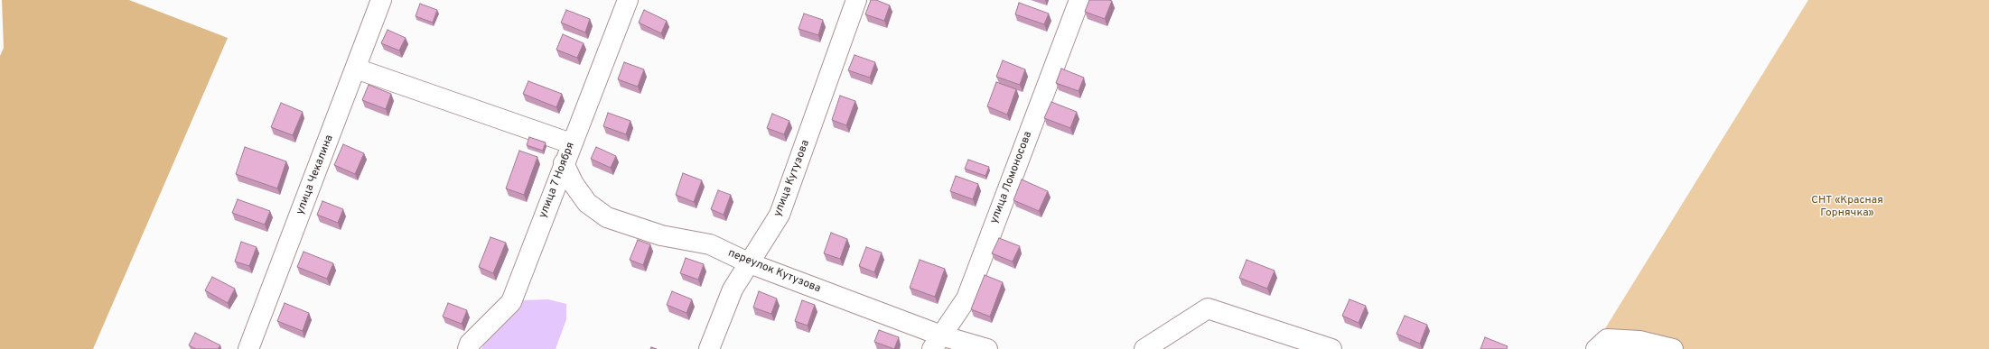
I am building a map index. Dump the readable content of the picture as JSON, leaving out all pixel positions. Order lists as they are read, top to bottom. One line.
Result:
{"streets":{"street":["улица Чекалина","улица Ломоносова","улица Кутузова","улица 7 Ноября","переулок Кутузова"]},"crossings":[["улица Ломоносова","переулок Кутузова"],["улица Кутузова","переулок Кутузова"],["улица 7 Ноября","переулок Кутузова"]],"parks":["СНТ «Красная Горнячка»"]}
